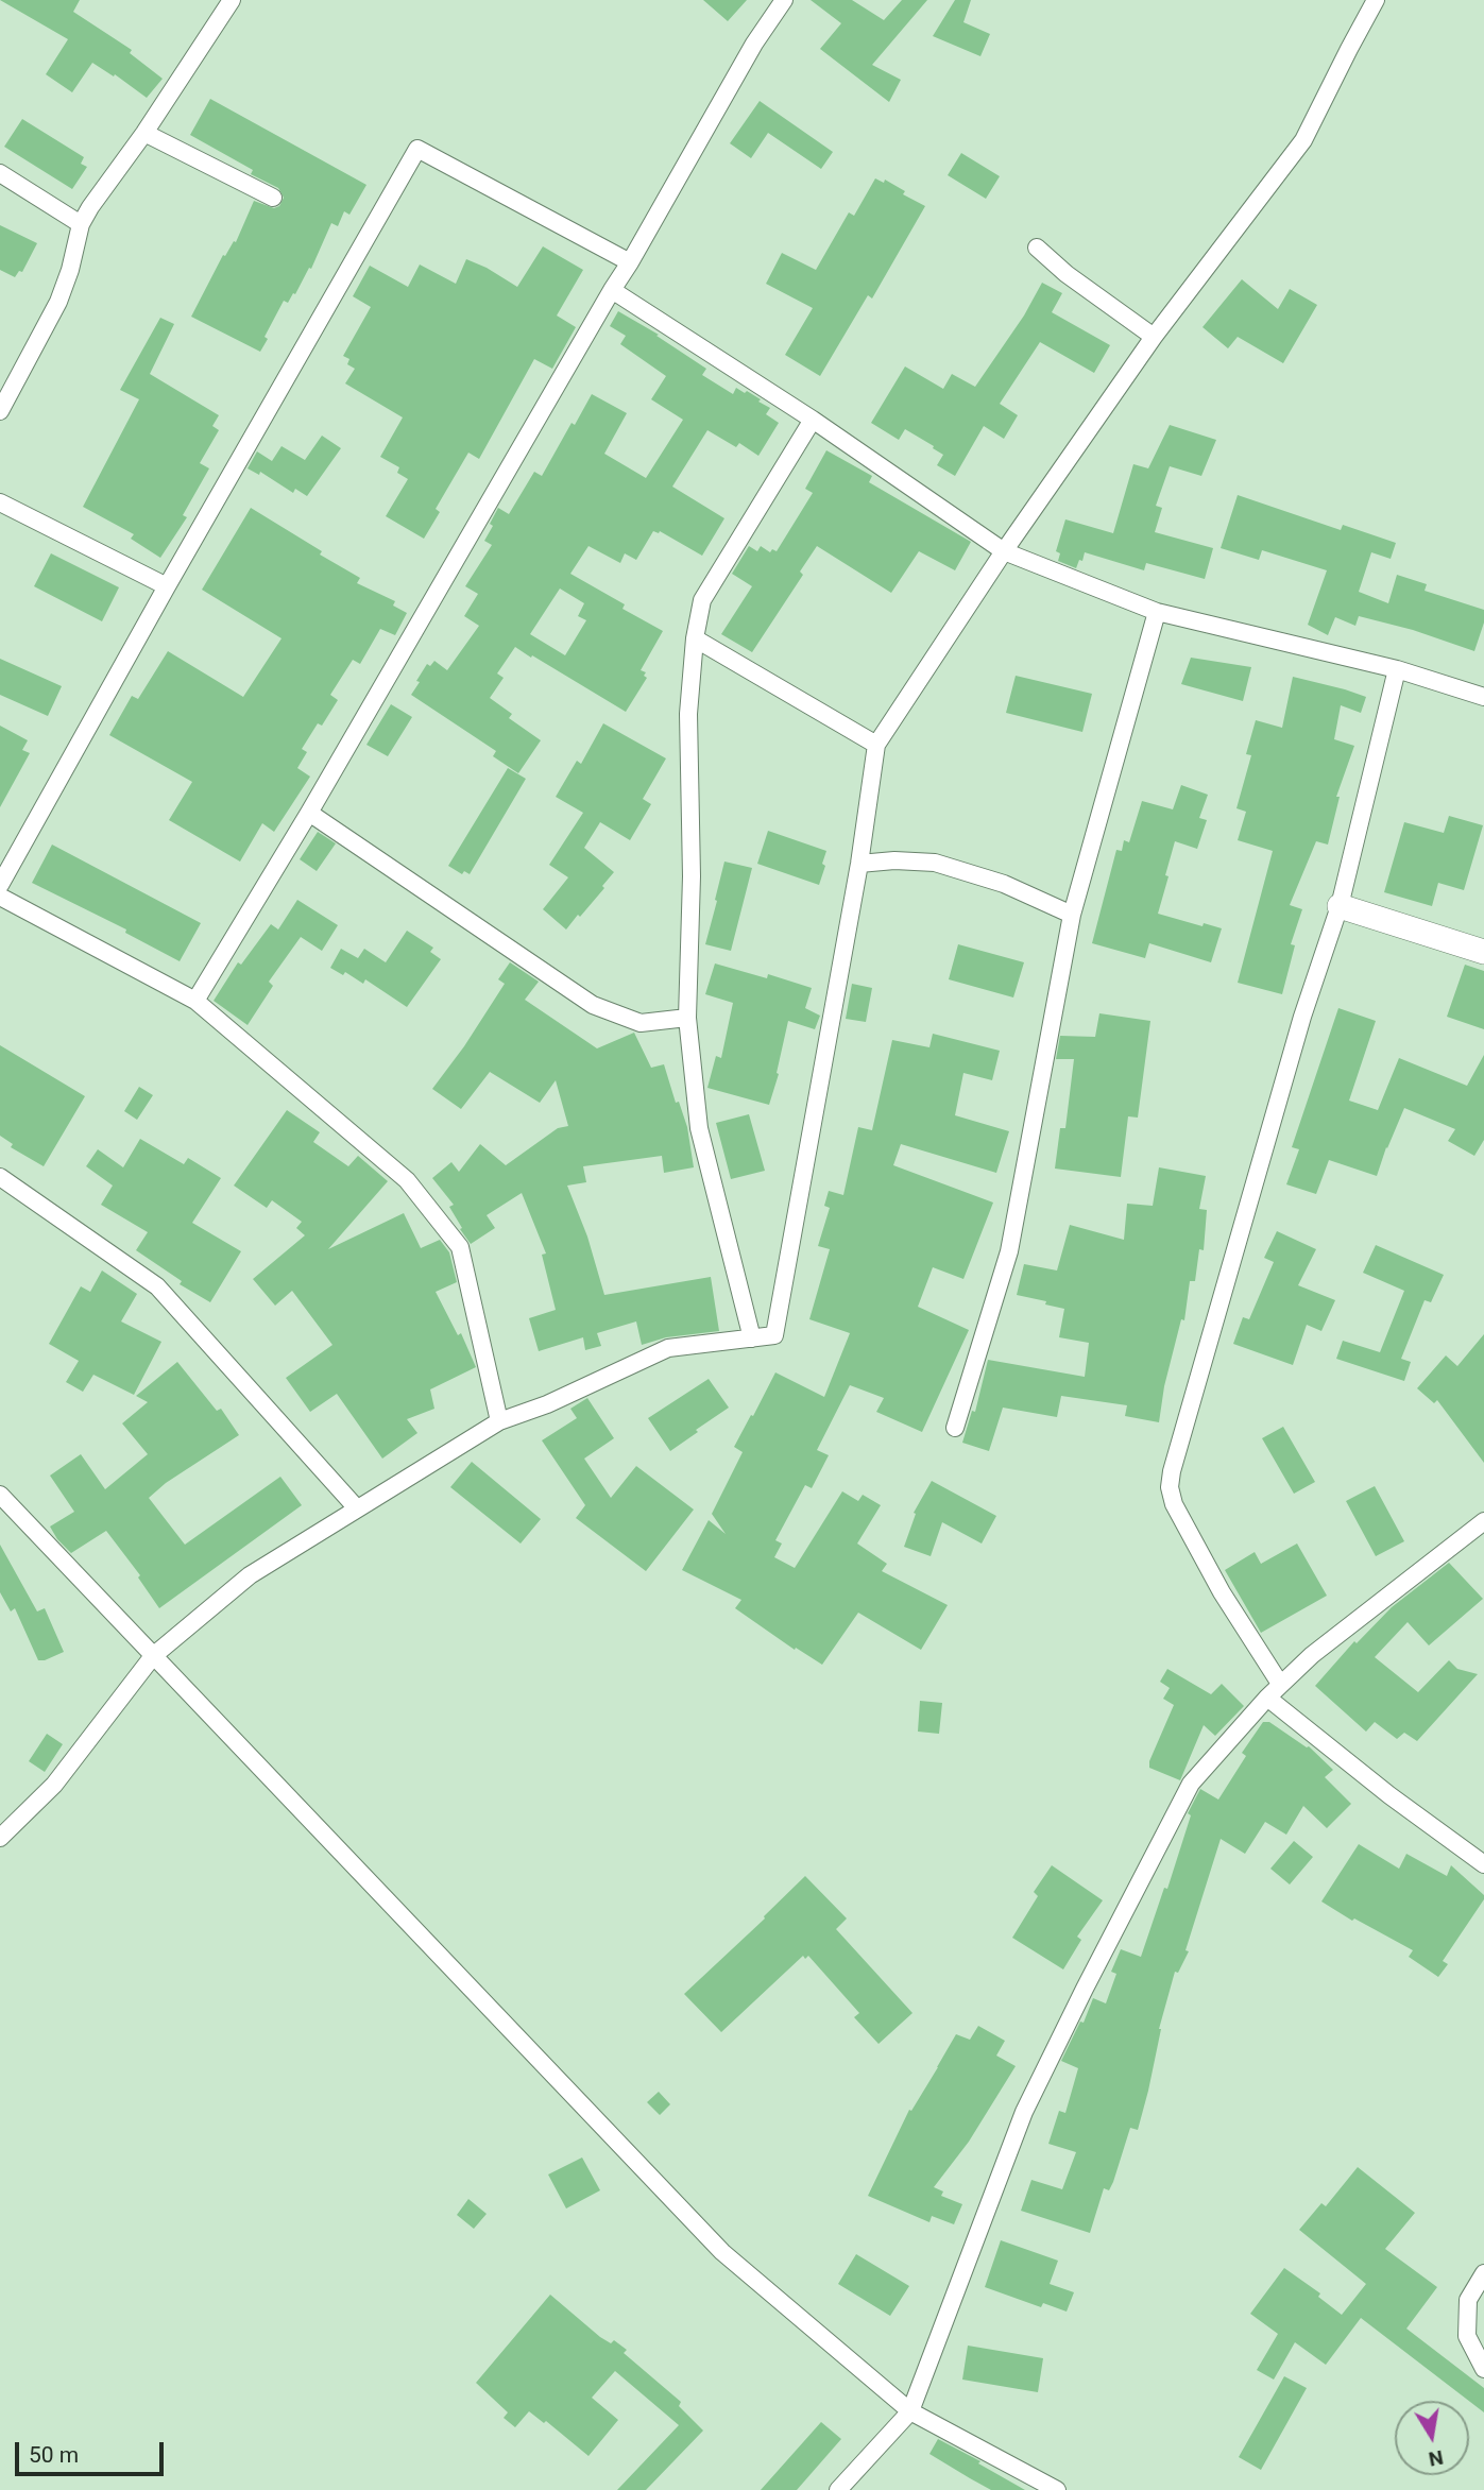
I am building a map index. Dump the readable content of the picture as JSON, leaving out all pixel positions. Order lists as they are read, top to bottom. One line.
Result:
{"scale_bar":"50 m","north":"bottom"}
